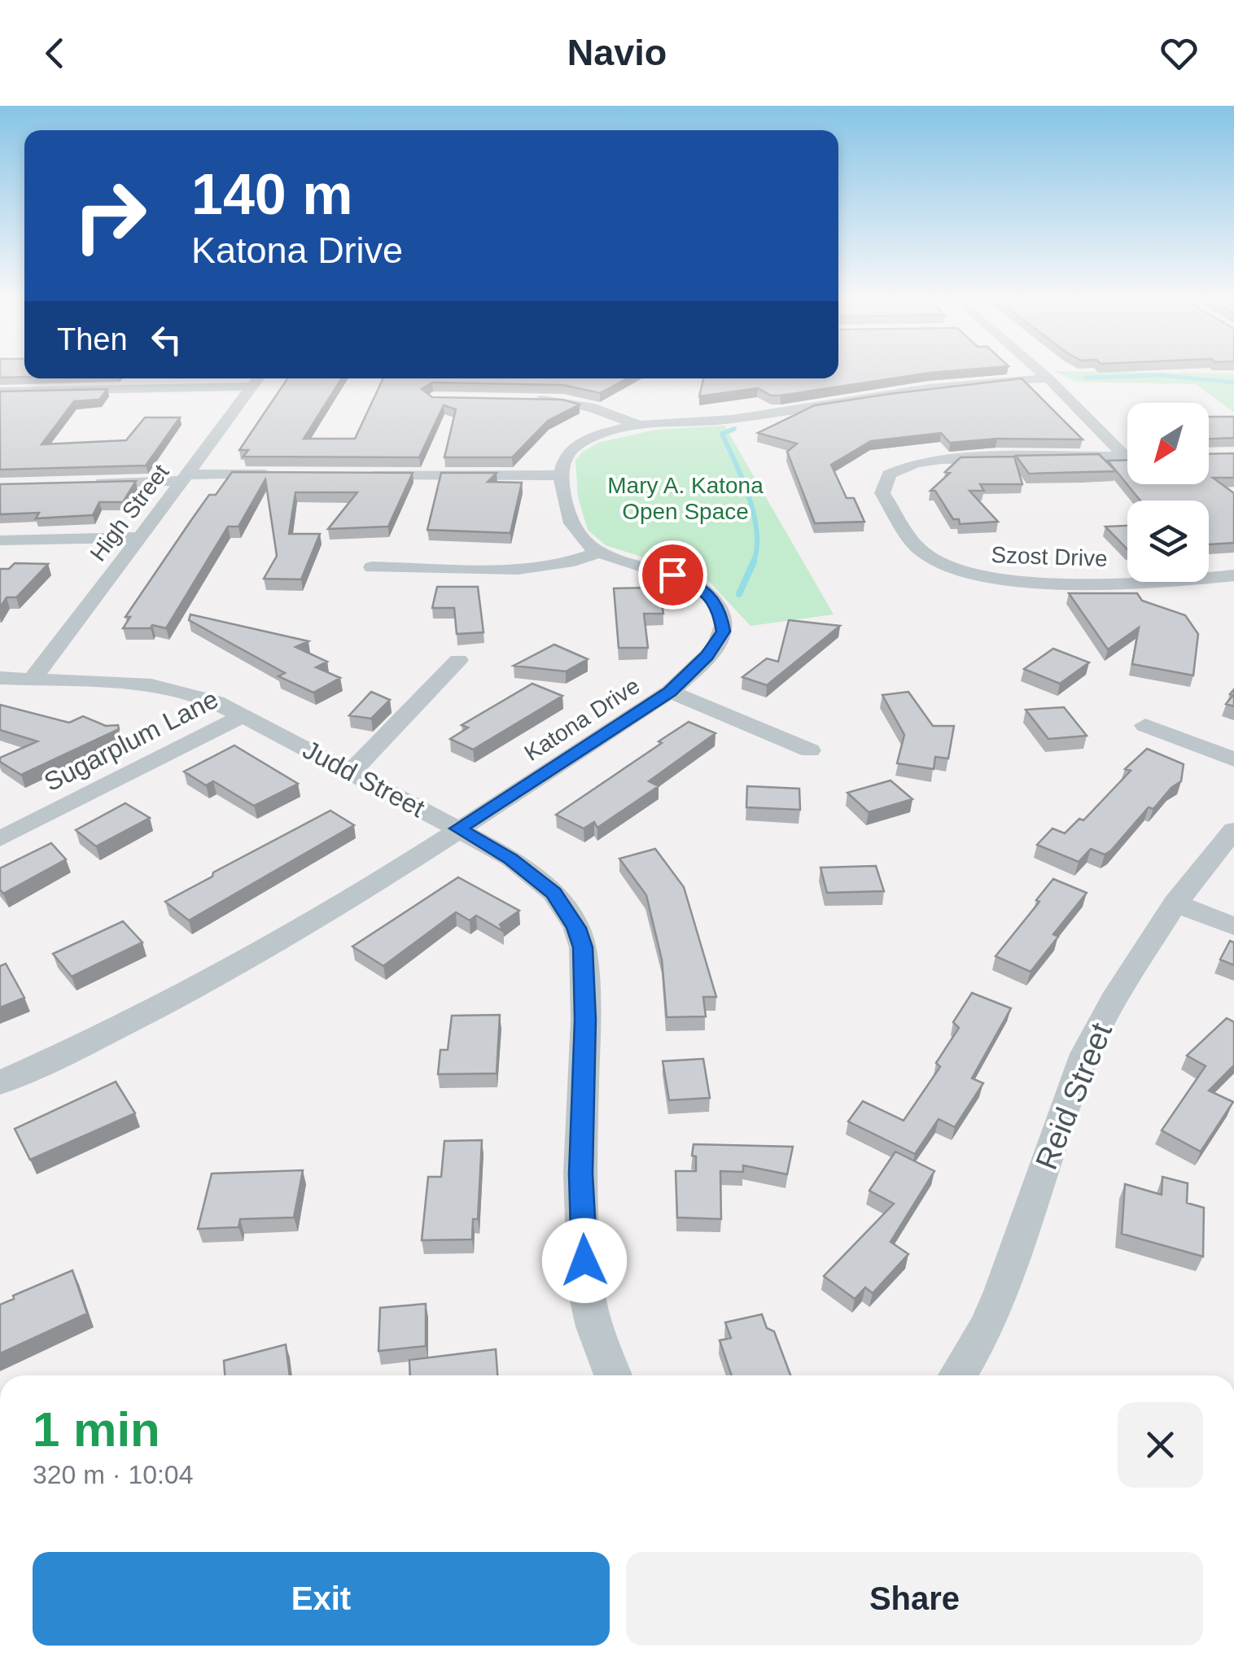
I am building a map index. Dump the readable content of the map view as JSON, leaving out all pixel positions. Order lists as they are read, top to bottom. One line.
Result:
{"streets":{"street":["High Street","Szost Drive","Katona Drive","Sugarplum Lane","Judd Street","Reid Street"]},"crossings":[["High Street","Judd Street"],["Katona Drive","Judd Street"],["Sugarplum Lane","Judd Street"]],"parks":["Mary A. Katona Open Space"],"north":"bottom left","page":{"header":"Navio","turn":["140 m","Katona Drive"],"then":"Then","heading":["1 min","320 m · 10:04"],"buttons":["Exit","Share"]}}
